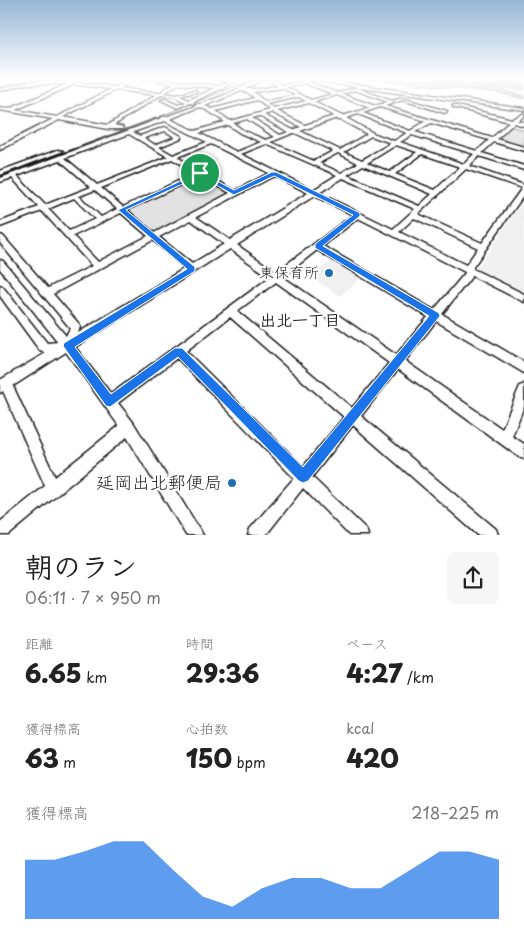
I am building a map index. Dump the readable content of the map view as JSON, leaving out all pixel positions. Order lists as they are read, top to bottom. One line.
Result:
{"districts":["出北一丁目"],"places":["東保育所","延岡出北郵便局"],"page":{"heading":["朝のラン","06:11 · 7 × 950 m"],"stats":[["距離","6.65 km"],["時間","29:36"],["ペース","4:27 /km"],["獲得標高","63 m"],["心拍数","150 bpm"],["kcal","420"]],"chart":["獲得標高","218–225 m"]}}
